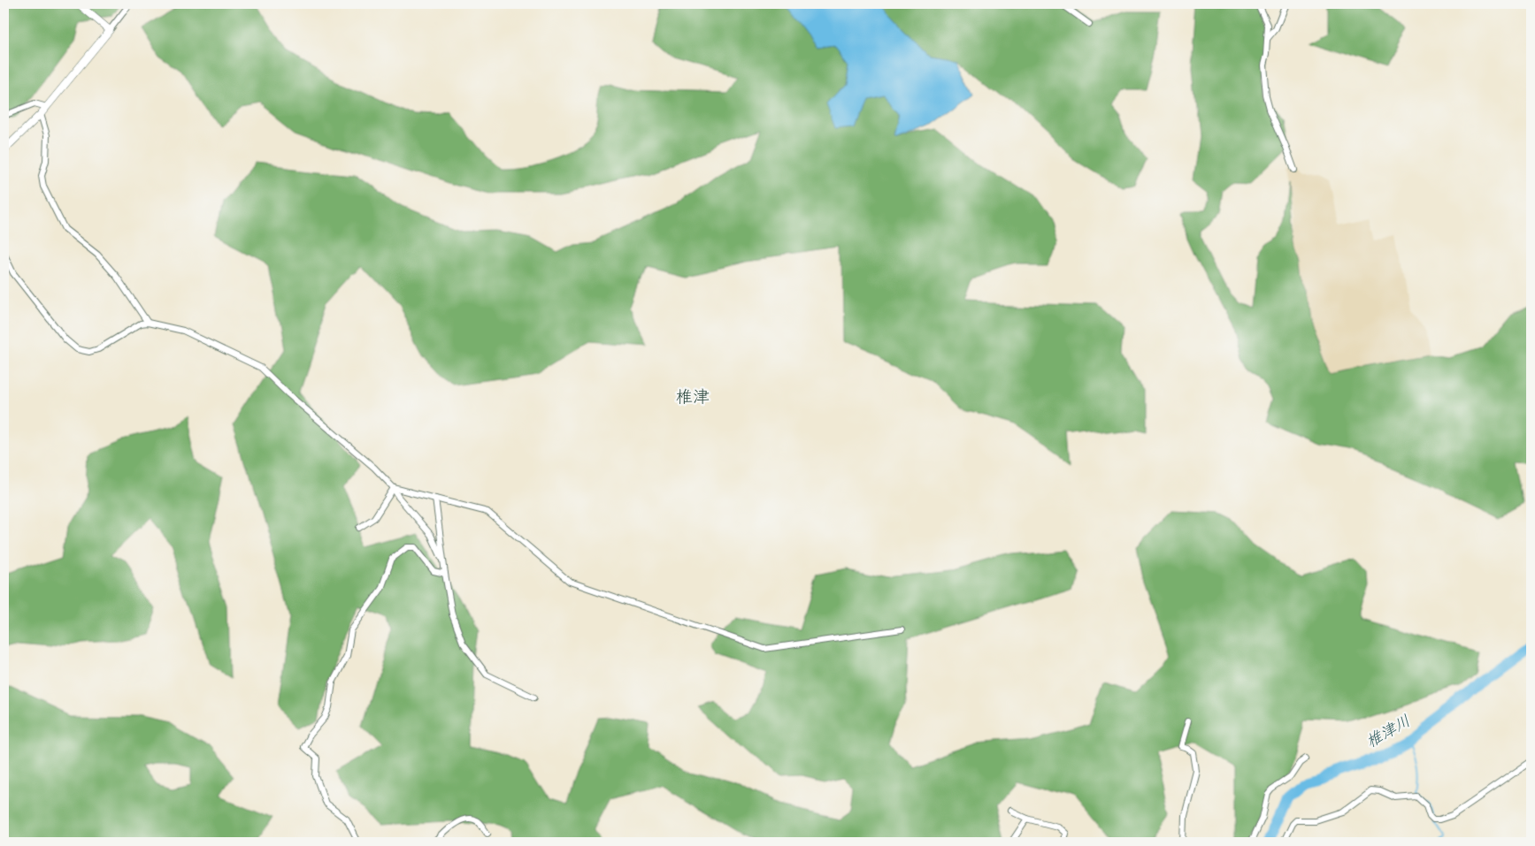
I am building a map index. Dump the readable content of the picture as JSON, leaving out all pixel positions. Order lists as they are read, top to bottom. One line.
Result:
{"districts":["椎津"],"water":["椎津川"]}
